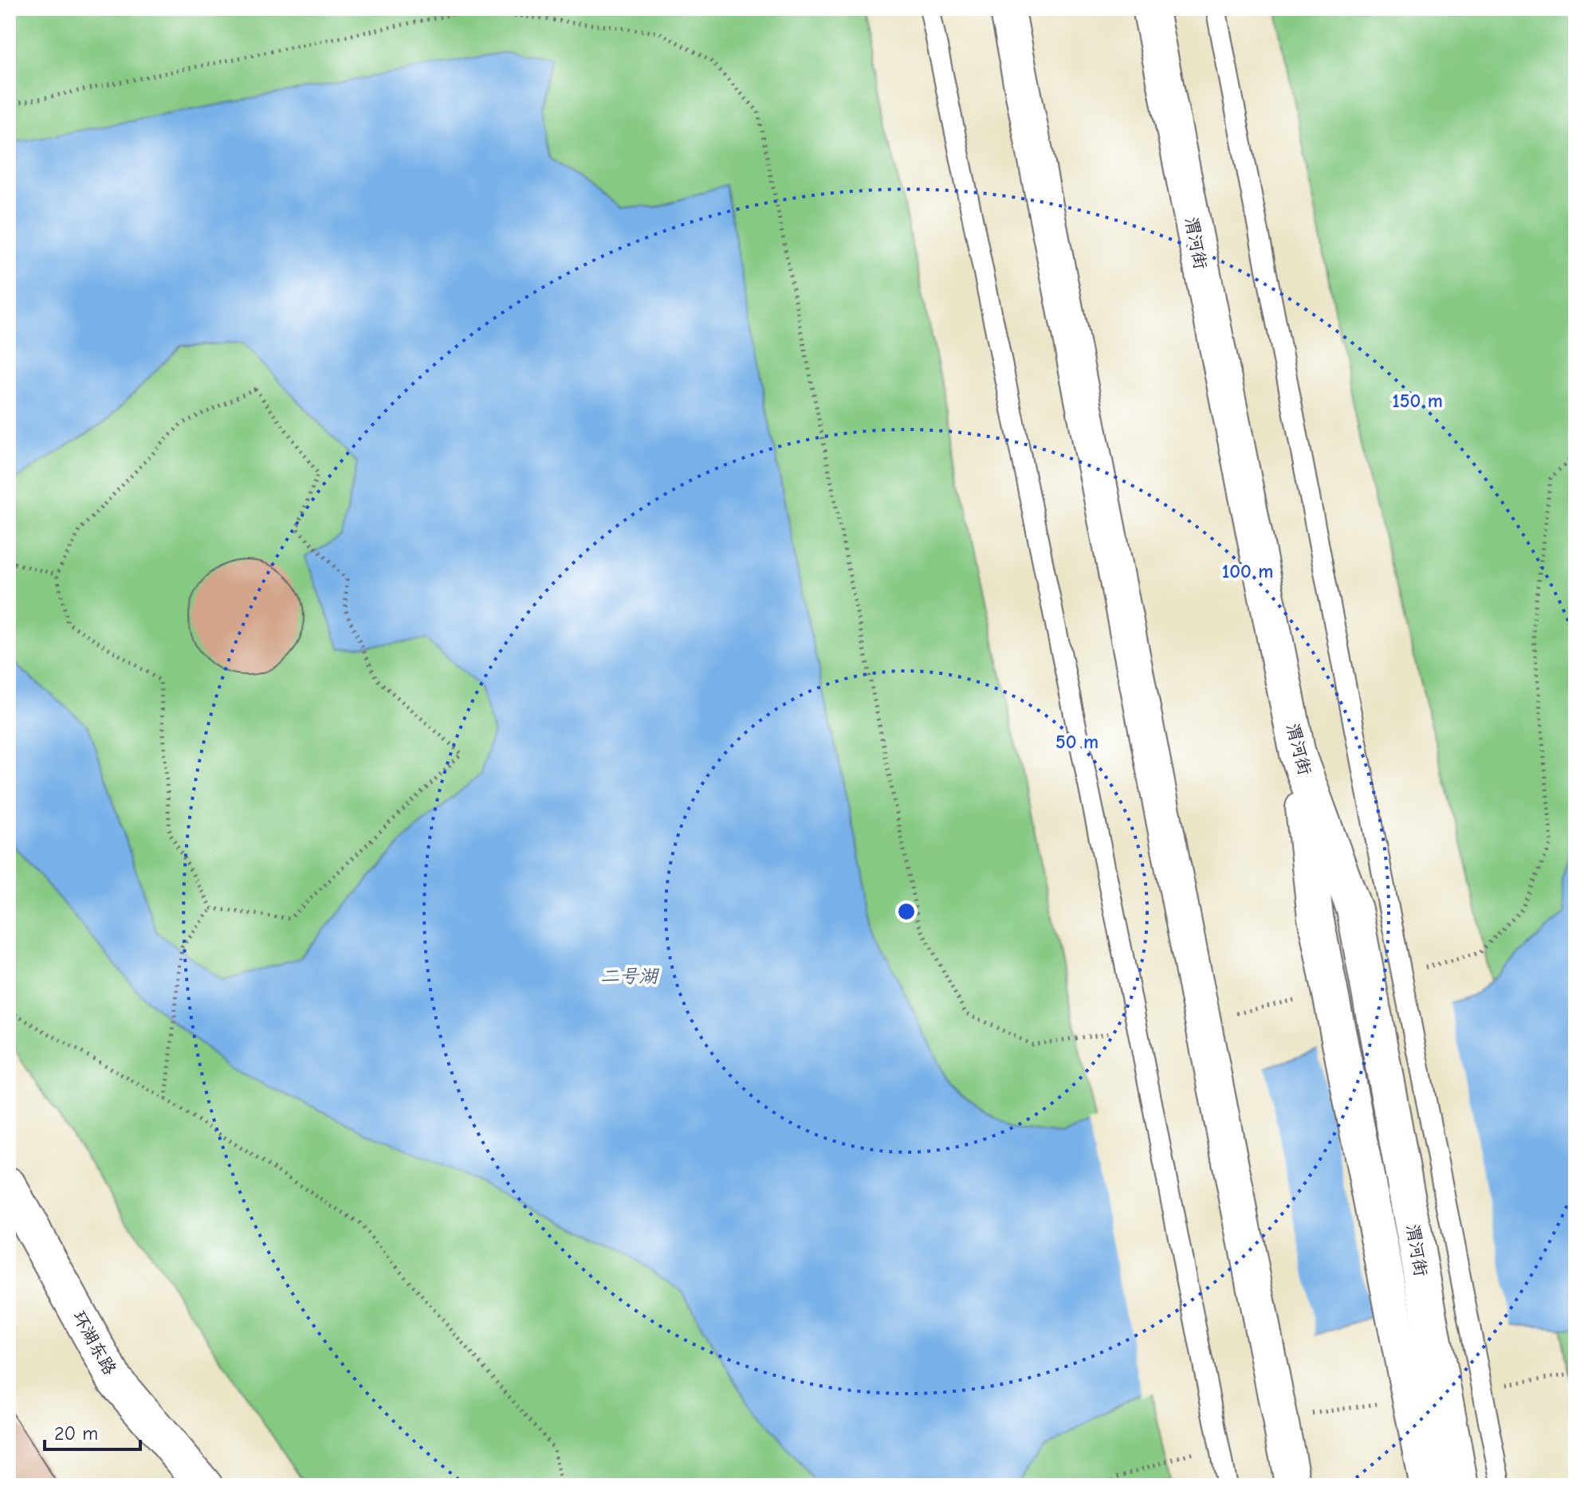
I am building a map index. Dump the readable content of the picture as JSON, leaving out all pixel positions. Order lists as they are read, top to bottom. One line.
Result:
{"streets":{"main road":["渭河街","环湖东路"]},"water":["二号湖"],"scale_bar":"20 m","rings":["150 m","100 m","50 m"]}
